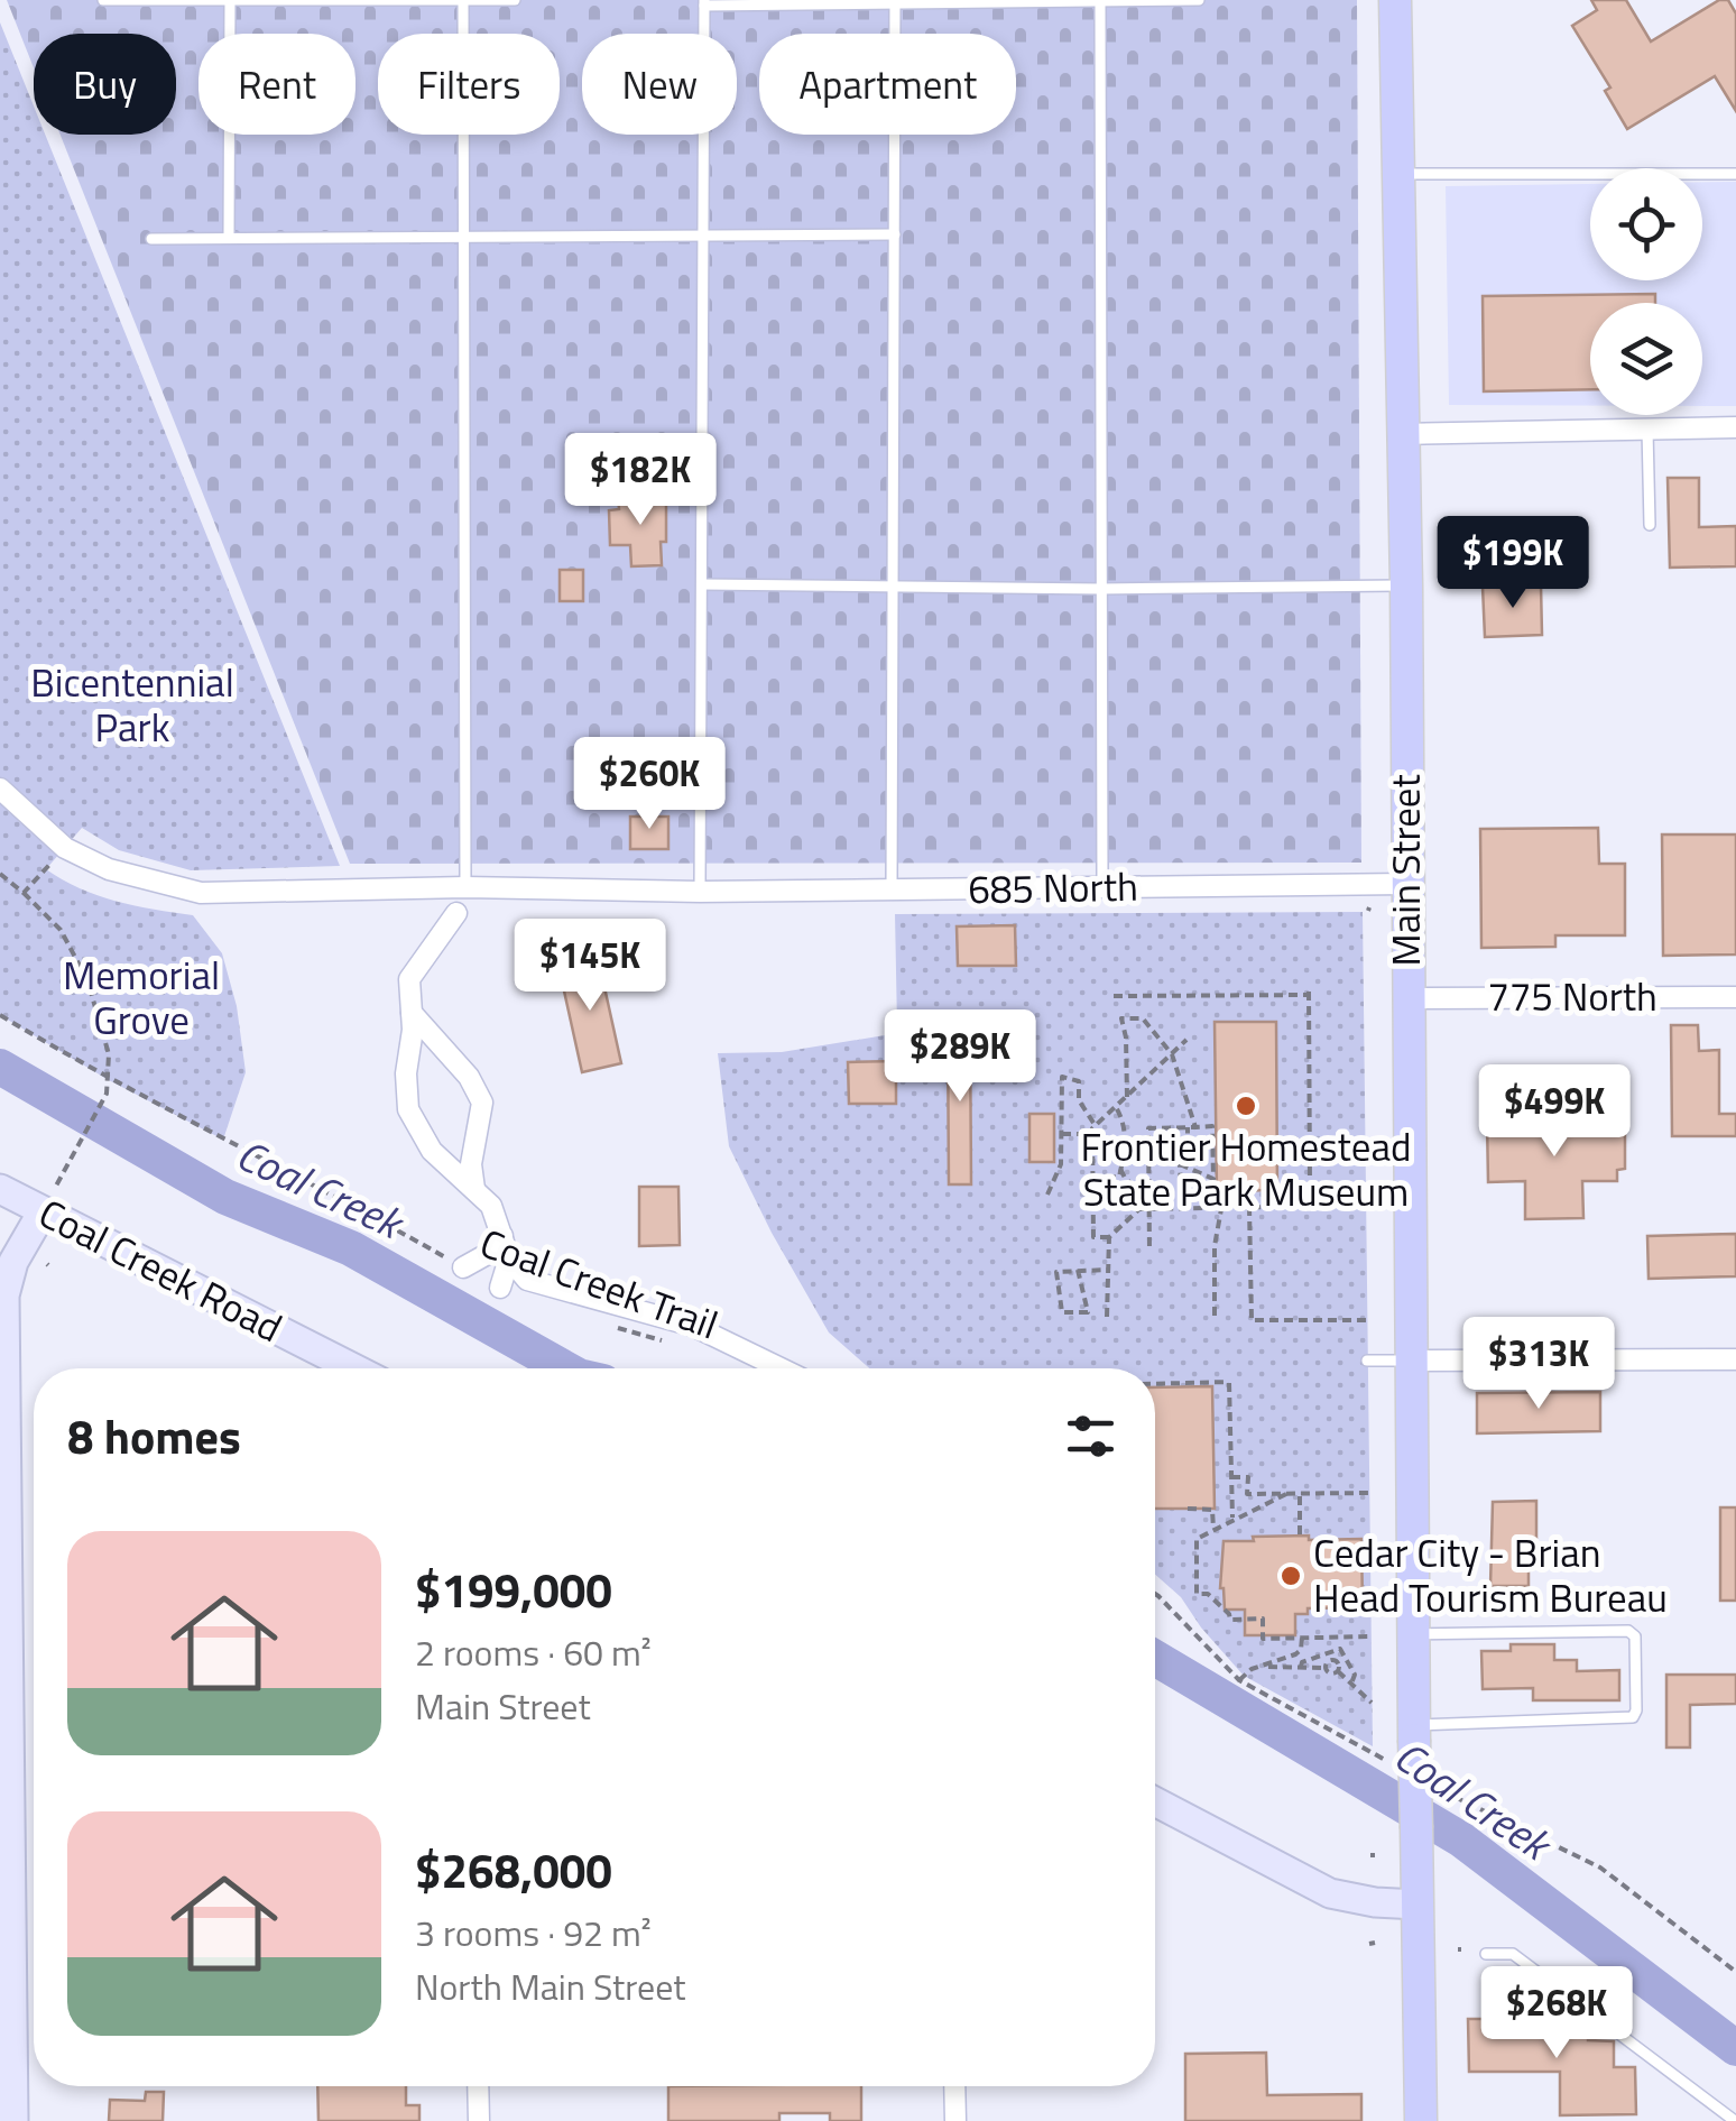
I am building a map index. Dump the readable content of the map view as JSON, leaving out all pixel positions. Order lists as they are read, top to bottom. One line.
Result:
{"streets":{"main road":["Main Street"],"street":["685 North","775 North","Coal Creek Road"],"path":["Coal Creek Trail"]},"crossings":[["Main Street","685 North"],["Main Street","775 North"]],"water":["Coal Creek"],"parks":["Bicentennial Park","Memorial Grove"],"places":["Frontier Homestead State Park Museum","Cedar City - Brian Head Tourism Bureau"],"page":{"chip":["Buy","Rent","Filters","New","Apartment"],"price":["$182K","$199K","$260K","$145K","$289K","$499K","$313K","$268K"],"heading":"8 homes","list":[{"name":"$199,000","note":"2 rooms · 60 m² · Main Street"},{"name":"$268,000","note":"3 rooms · 92 m² · North Main Street"}]}}
